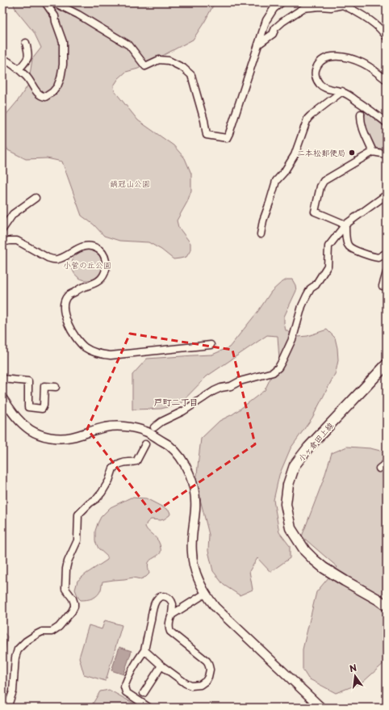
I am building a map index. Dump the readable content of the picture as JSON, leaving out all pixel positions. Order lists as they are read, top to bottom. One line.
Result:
{"streets":{"main road":["小ヶ倉田上線"]},"districts":["戸町二丁目"],"parks":["鍋冠山公園","小菅の丘公園"],"places":["二本松郵便局"],"north":"top"}
